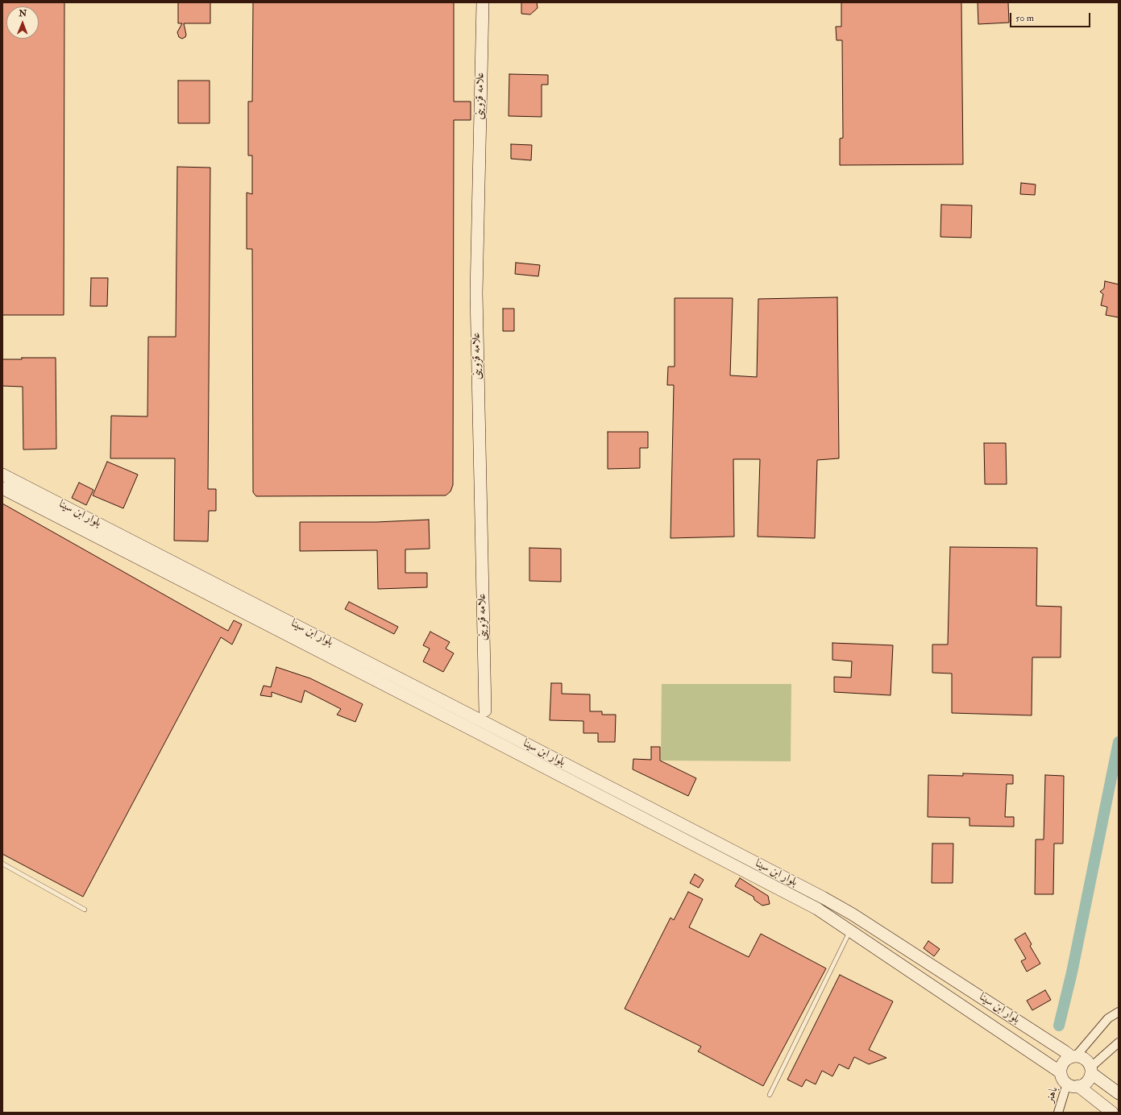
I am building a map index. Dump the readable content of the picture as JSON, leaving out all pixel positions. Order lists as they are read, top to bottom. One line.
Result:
{"streets":{"street":["علامه قزوینی","بلوار ابن سینا","باهنر"]},"crossings":[["بلوار ابن سینا","باهنر"]],"scale_bar":"50 m","north":"top"}
